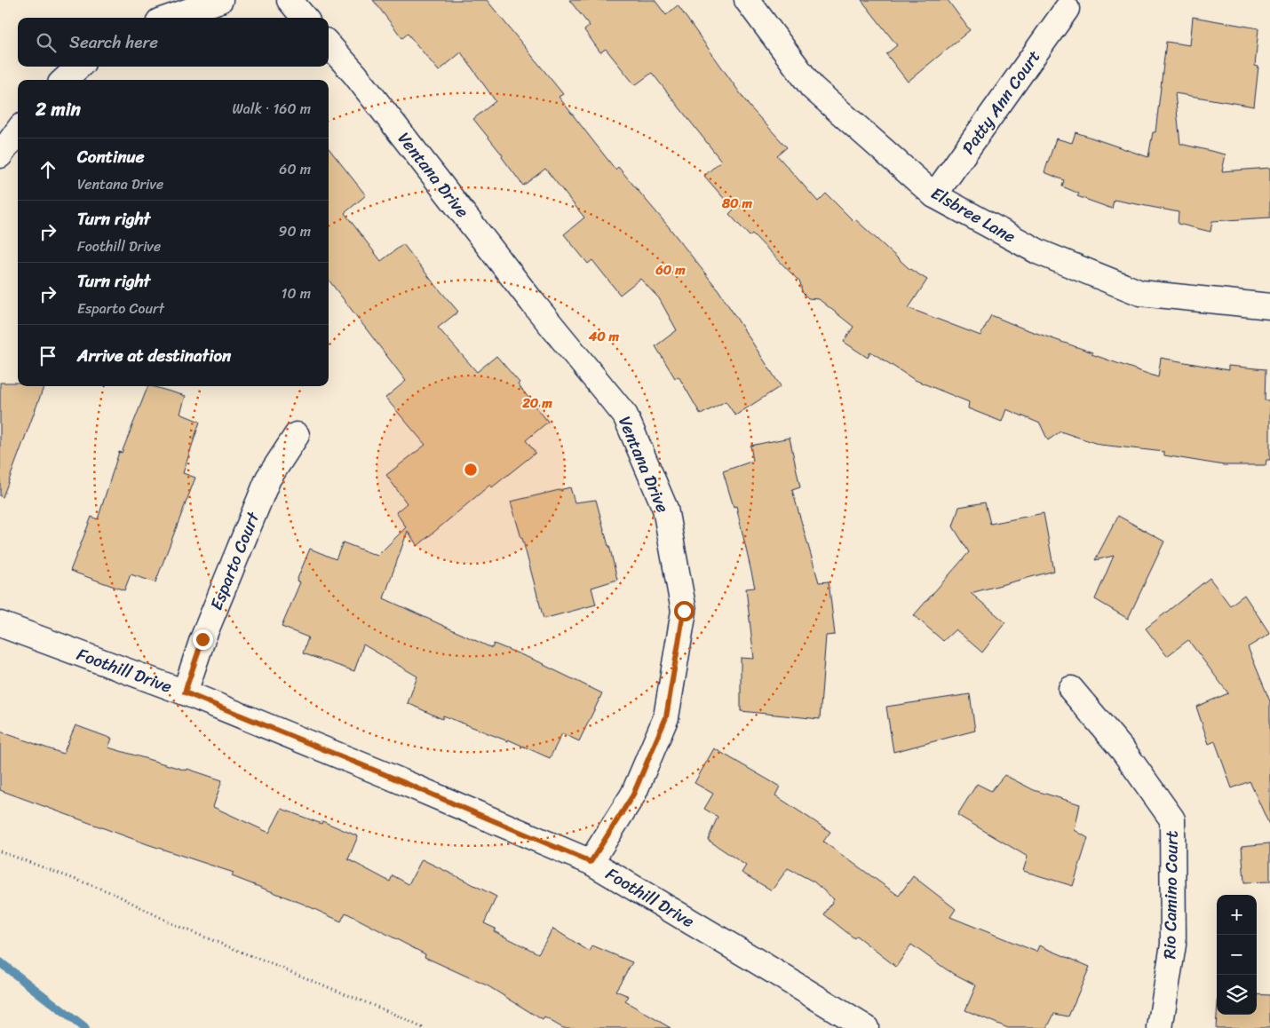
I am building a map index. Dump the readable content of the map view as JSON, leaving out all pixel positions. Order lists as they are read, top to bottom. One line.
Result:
{"streets":{"street":["Patty Ann Court","Ventana Drive","Elsbree Lane","Esparto Court","Foothill Drive","Rio Camino Court"]},"crossings":[["Patty Ann Court","Elsbree Lane"],["Ventana Drive","Foothill Drive"],["Esparto Court","Foothill Drive"]],"page":{"search":"Search here","heading":["2 min","Walk · 160 m"],"list":[["Continue","Ventana Drive","60 m"],["Turn right","Foothill Drive","90 m"],["Turn right","Esparto Court","10 m"],"Arrive at destination"],"map_buttons":["+","−"]},"rings":["80 m","60 m","40 m","20 m"]}
